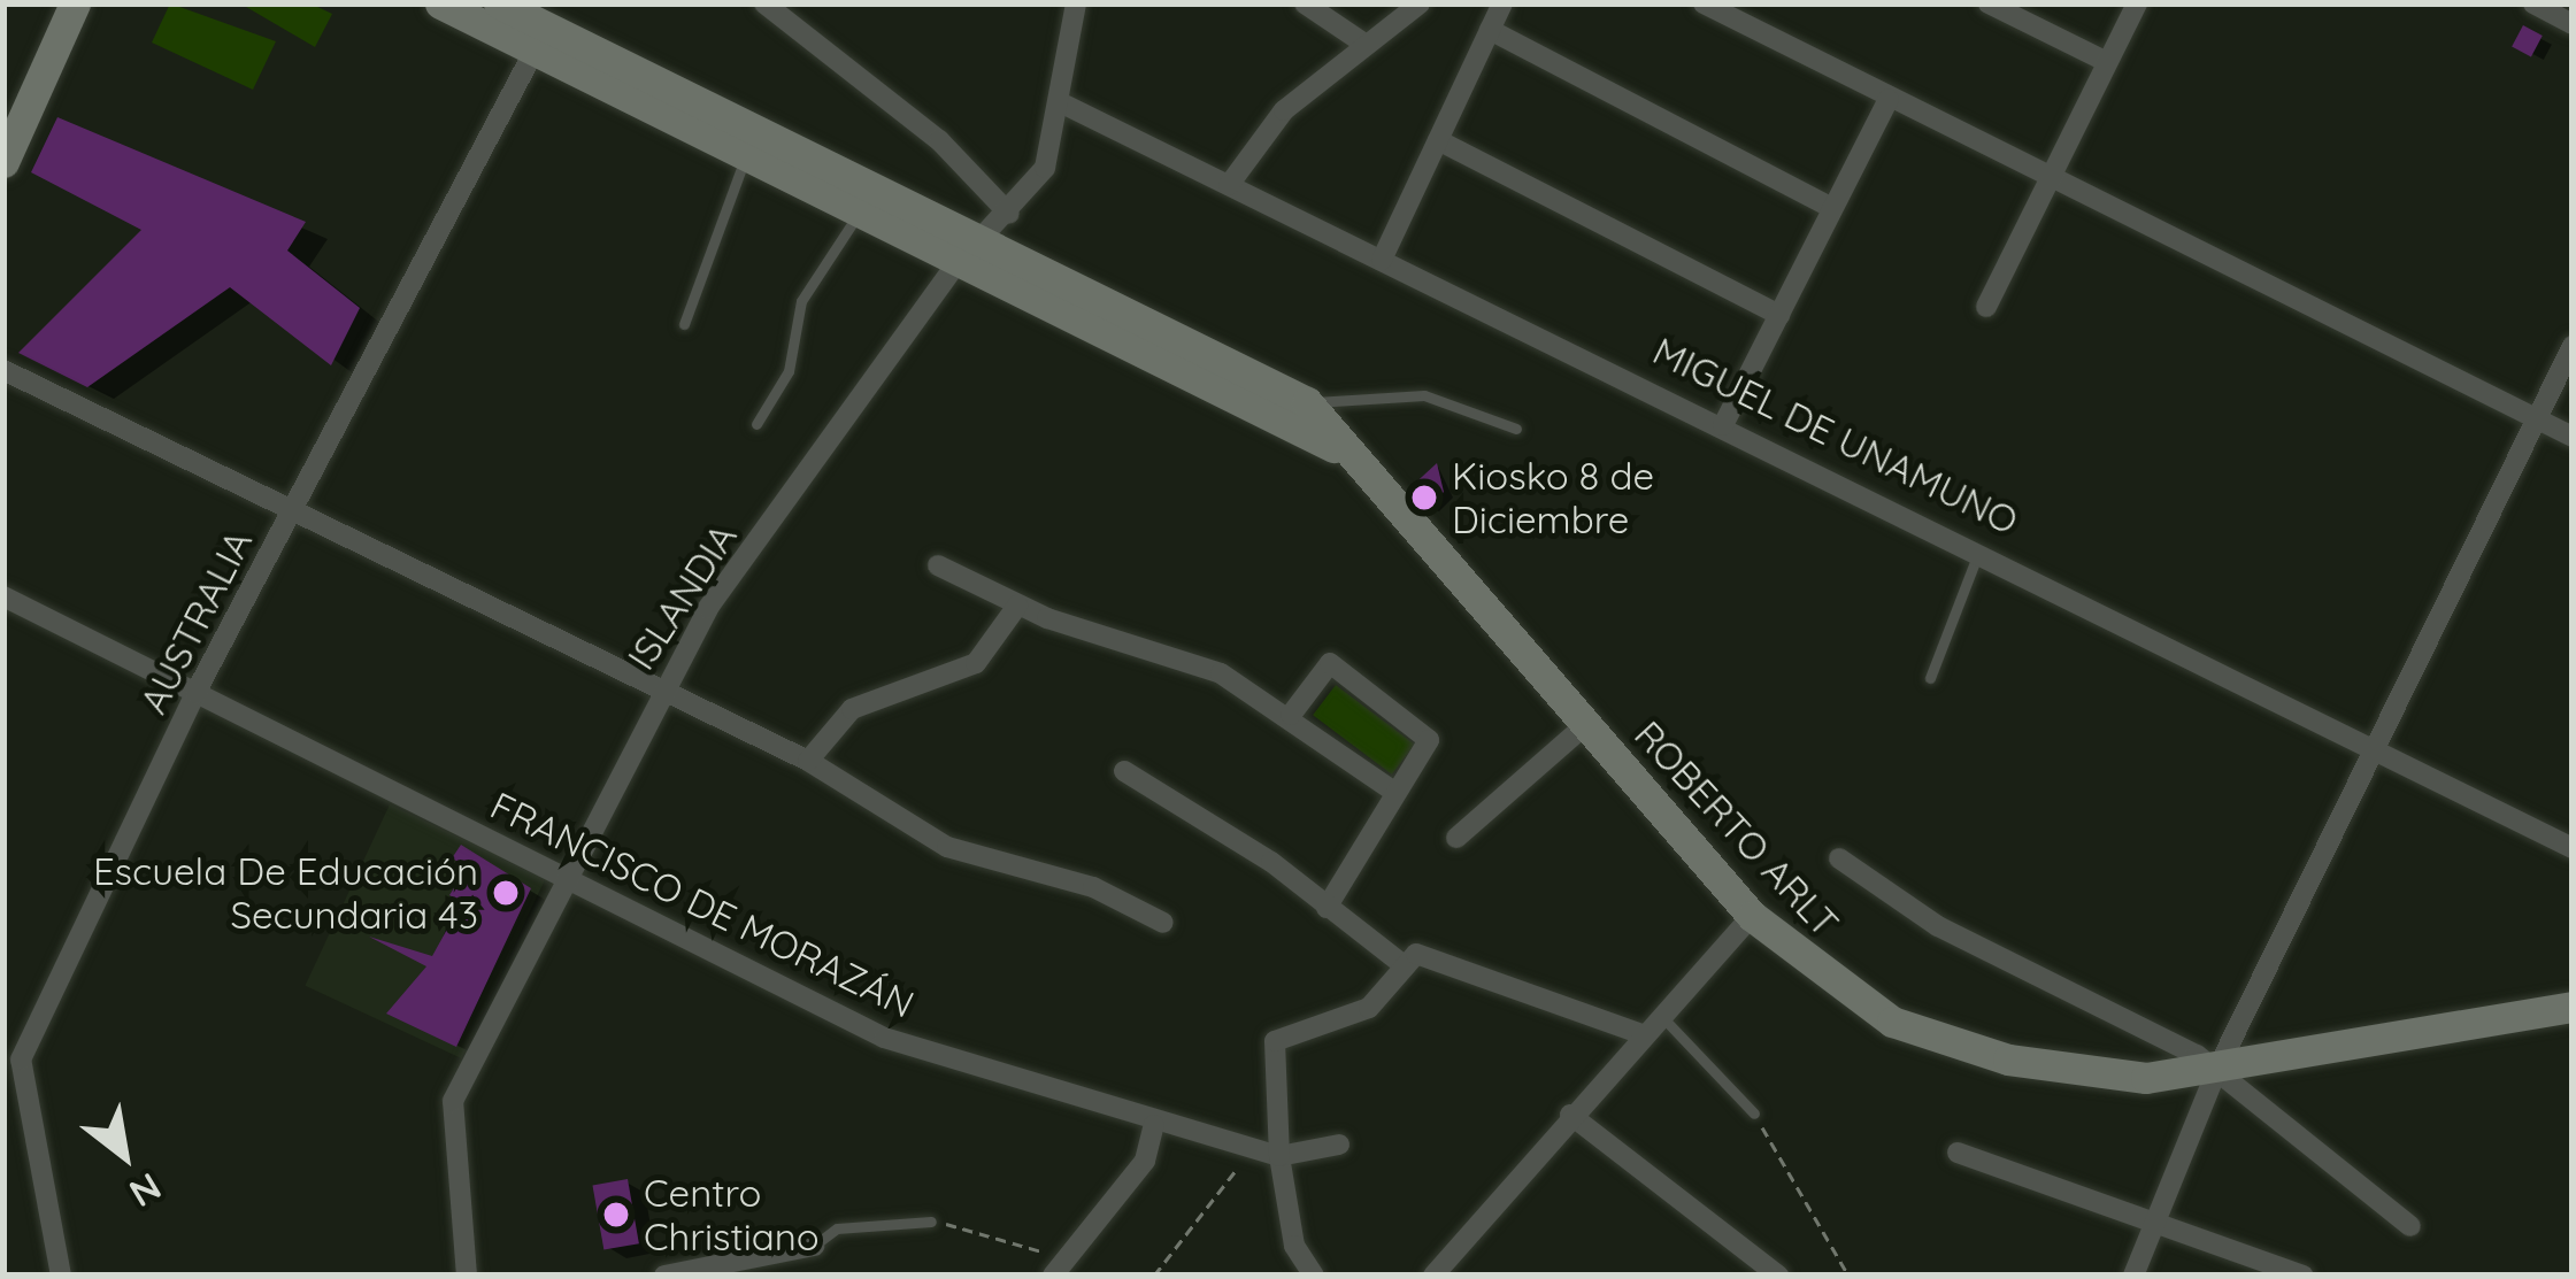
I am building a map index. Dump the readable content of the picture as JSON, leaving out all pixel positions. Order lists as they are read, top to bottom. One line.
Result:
{"streets":{"street":["MIGUEL DE UNAMUNO","ISLANDIA","AUSTRALIA","ROBERTO ARLT","FRANCISCO DE MORAZÁN"]},"crossings":[["MIGUEL DE UNAMUNO","ISLANDIA"],["ISLANDIA","ROBERTO ARLT"],["ISLANDIA","FRANCISCO DE MORAZÁN"],["AUSTRALIA","FRANCISCO DE MORAZÁN"]],"places":["Kiosko 8 de Diciembre","Escuela De Educación Secundaria 43","Centro Christiano"],"north":"bottom right"}
